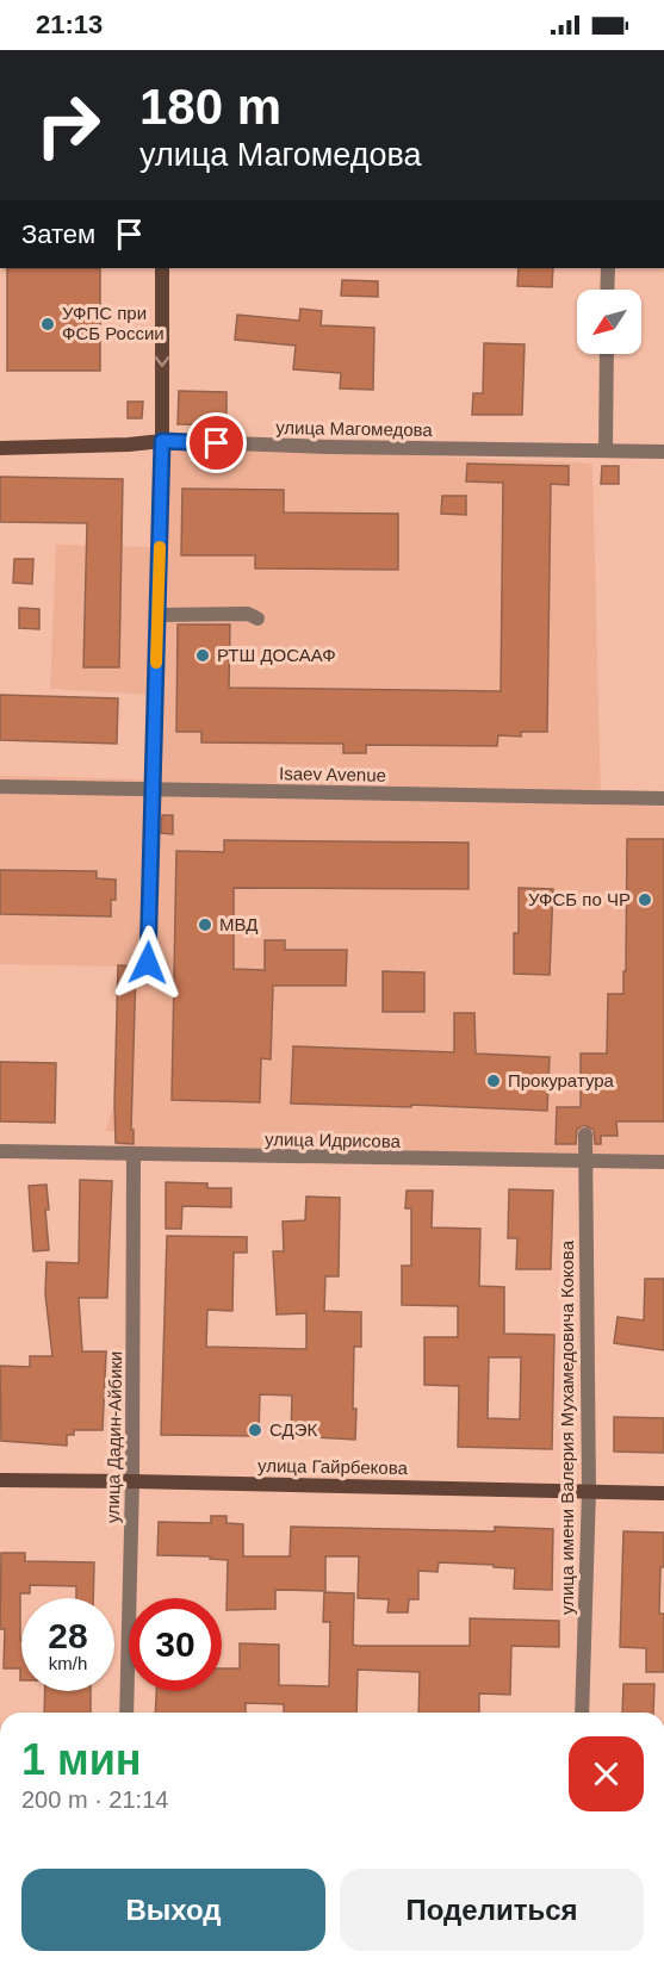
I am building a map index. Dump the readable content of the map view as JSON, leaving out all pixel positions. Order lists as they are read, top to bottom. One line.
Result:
{"streets":{"main road":["улица Магомедова","улица Гайрбекова"],"street":["Isaev Avenue","улица Идрисова","улица имени Валерия Мухамедовича Кокова","улица Дадин-Айбики"]},"crossings":[["улица Идрисова","улица имени Валерия Мухамедовича Кокова"],["улица Идрисова","улица Дадин-Айбики"],["улица имени Валерия Мухамедовича Кокова","улица Гайрбекова"],["улица Дадин-Айбики","улица Гайрбекова"]],"places":["УФПС при ФСБ России","РТШ ДОСААФ","УФСБ по ЧР","МВД","Прокуратура","СДЭК"],"north":"bottom left","page":{"status":"21:13","turn":["180 m","улица Магомедова"],"then":"Затем","speed":"28 km/h","limit":"30","heading":["1 мин","200 m · 21:14"],"buttons":["Выход","Поделиться"]}}
